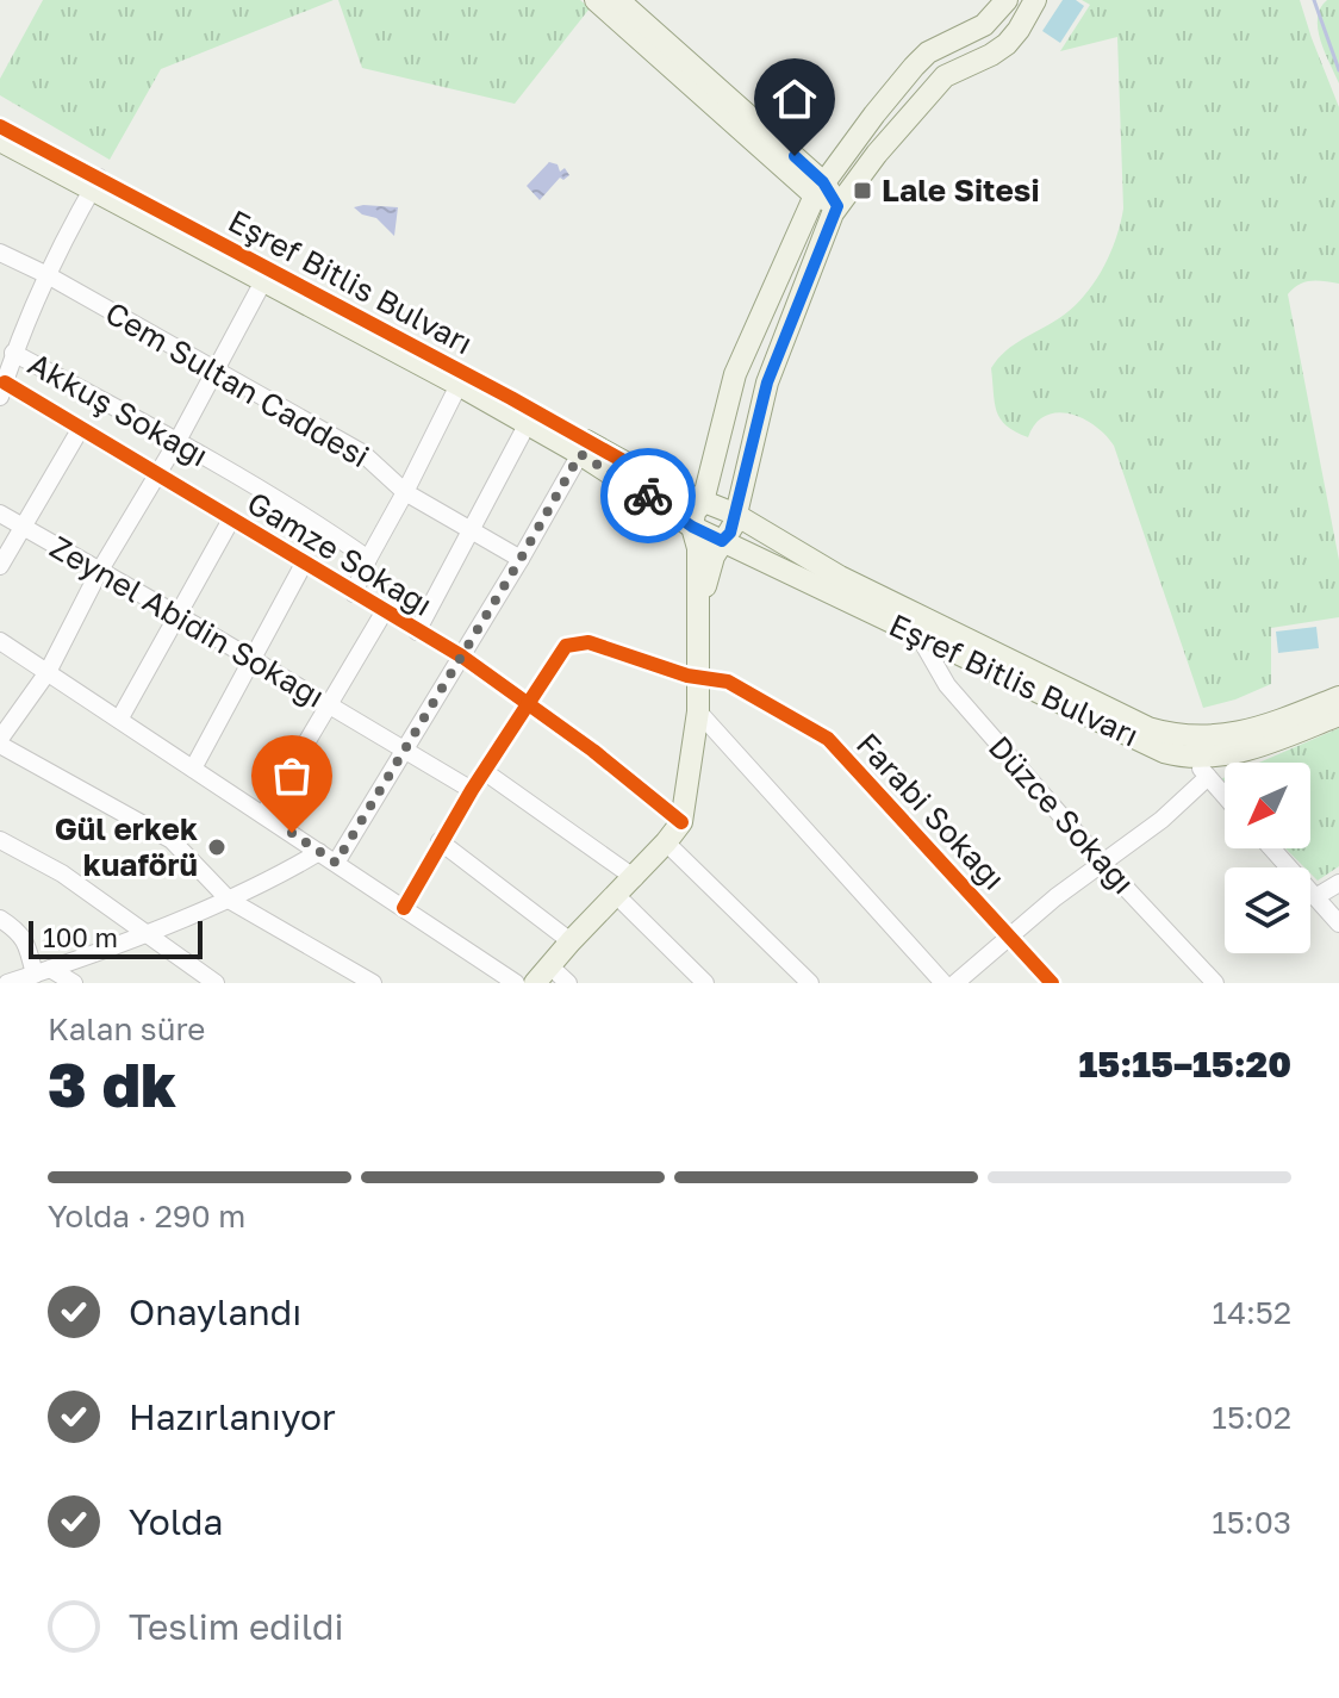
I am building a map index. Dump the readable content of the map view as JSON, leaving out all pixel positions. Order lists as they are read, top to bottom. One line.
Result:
{"streets":{"main road":["Eşref Bitlis Bulvarı"],"street":["Cem Sultan Caddesi","Akkuş Sokağı","Gamze Sokağı","Zeynel Abidin Sokağı","Farabi Sokağı","Düzce Sokağı"]},"crossings":[["Eşref Bitlis Bulvarı","Düzce Sokağı"],["Akkuş Sokağı","Gamze Sokağı"],["Gamze Sokağı","Farabi Sokağı"]],"places":{"transit":["Lale Sitesi"],"other":["Gül erkek kuaförü"]},"scale_bar":"100 m","north":"bottom left","page":{"scale":"100 m","heading":["3 dk","Kalan süre","15:15–15:20"],"bar":"Yolda · 290 m","list":[["Onaylandı","14:52"],["Hazırlanıyor","15:02"],["Yolda","15:03"],"Teslim edildi"]}}
